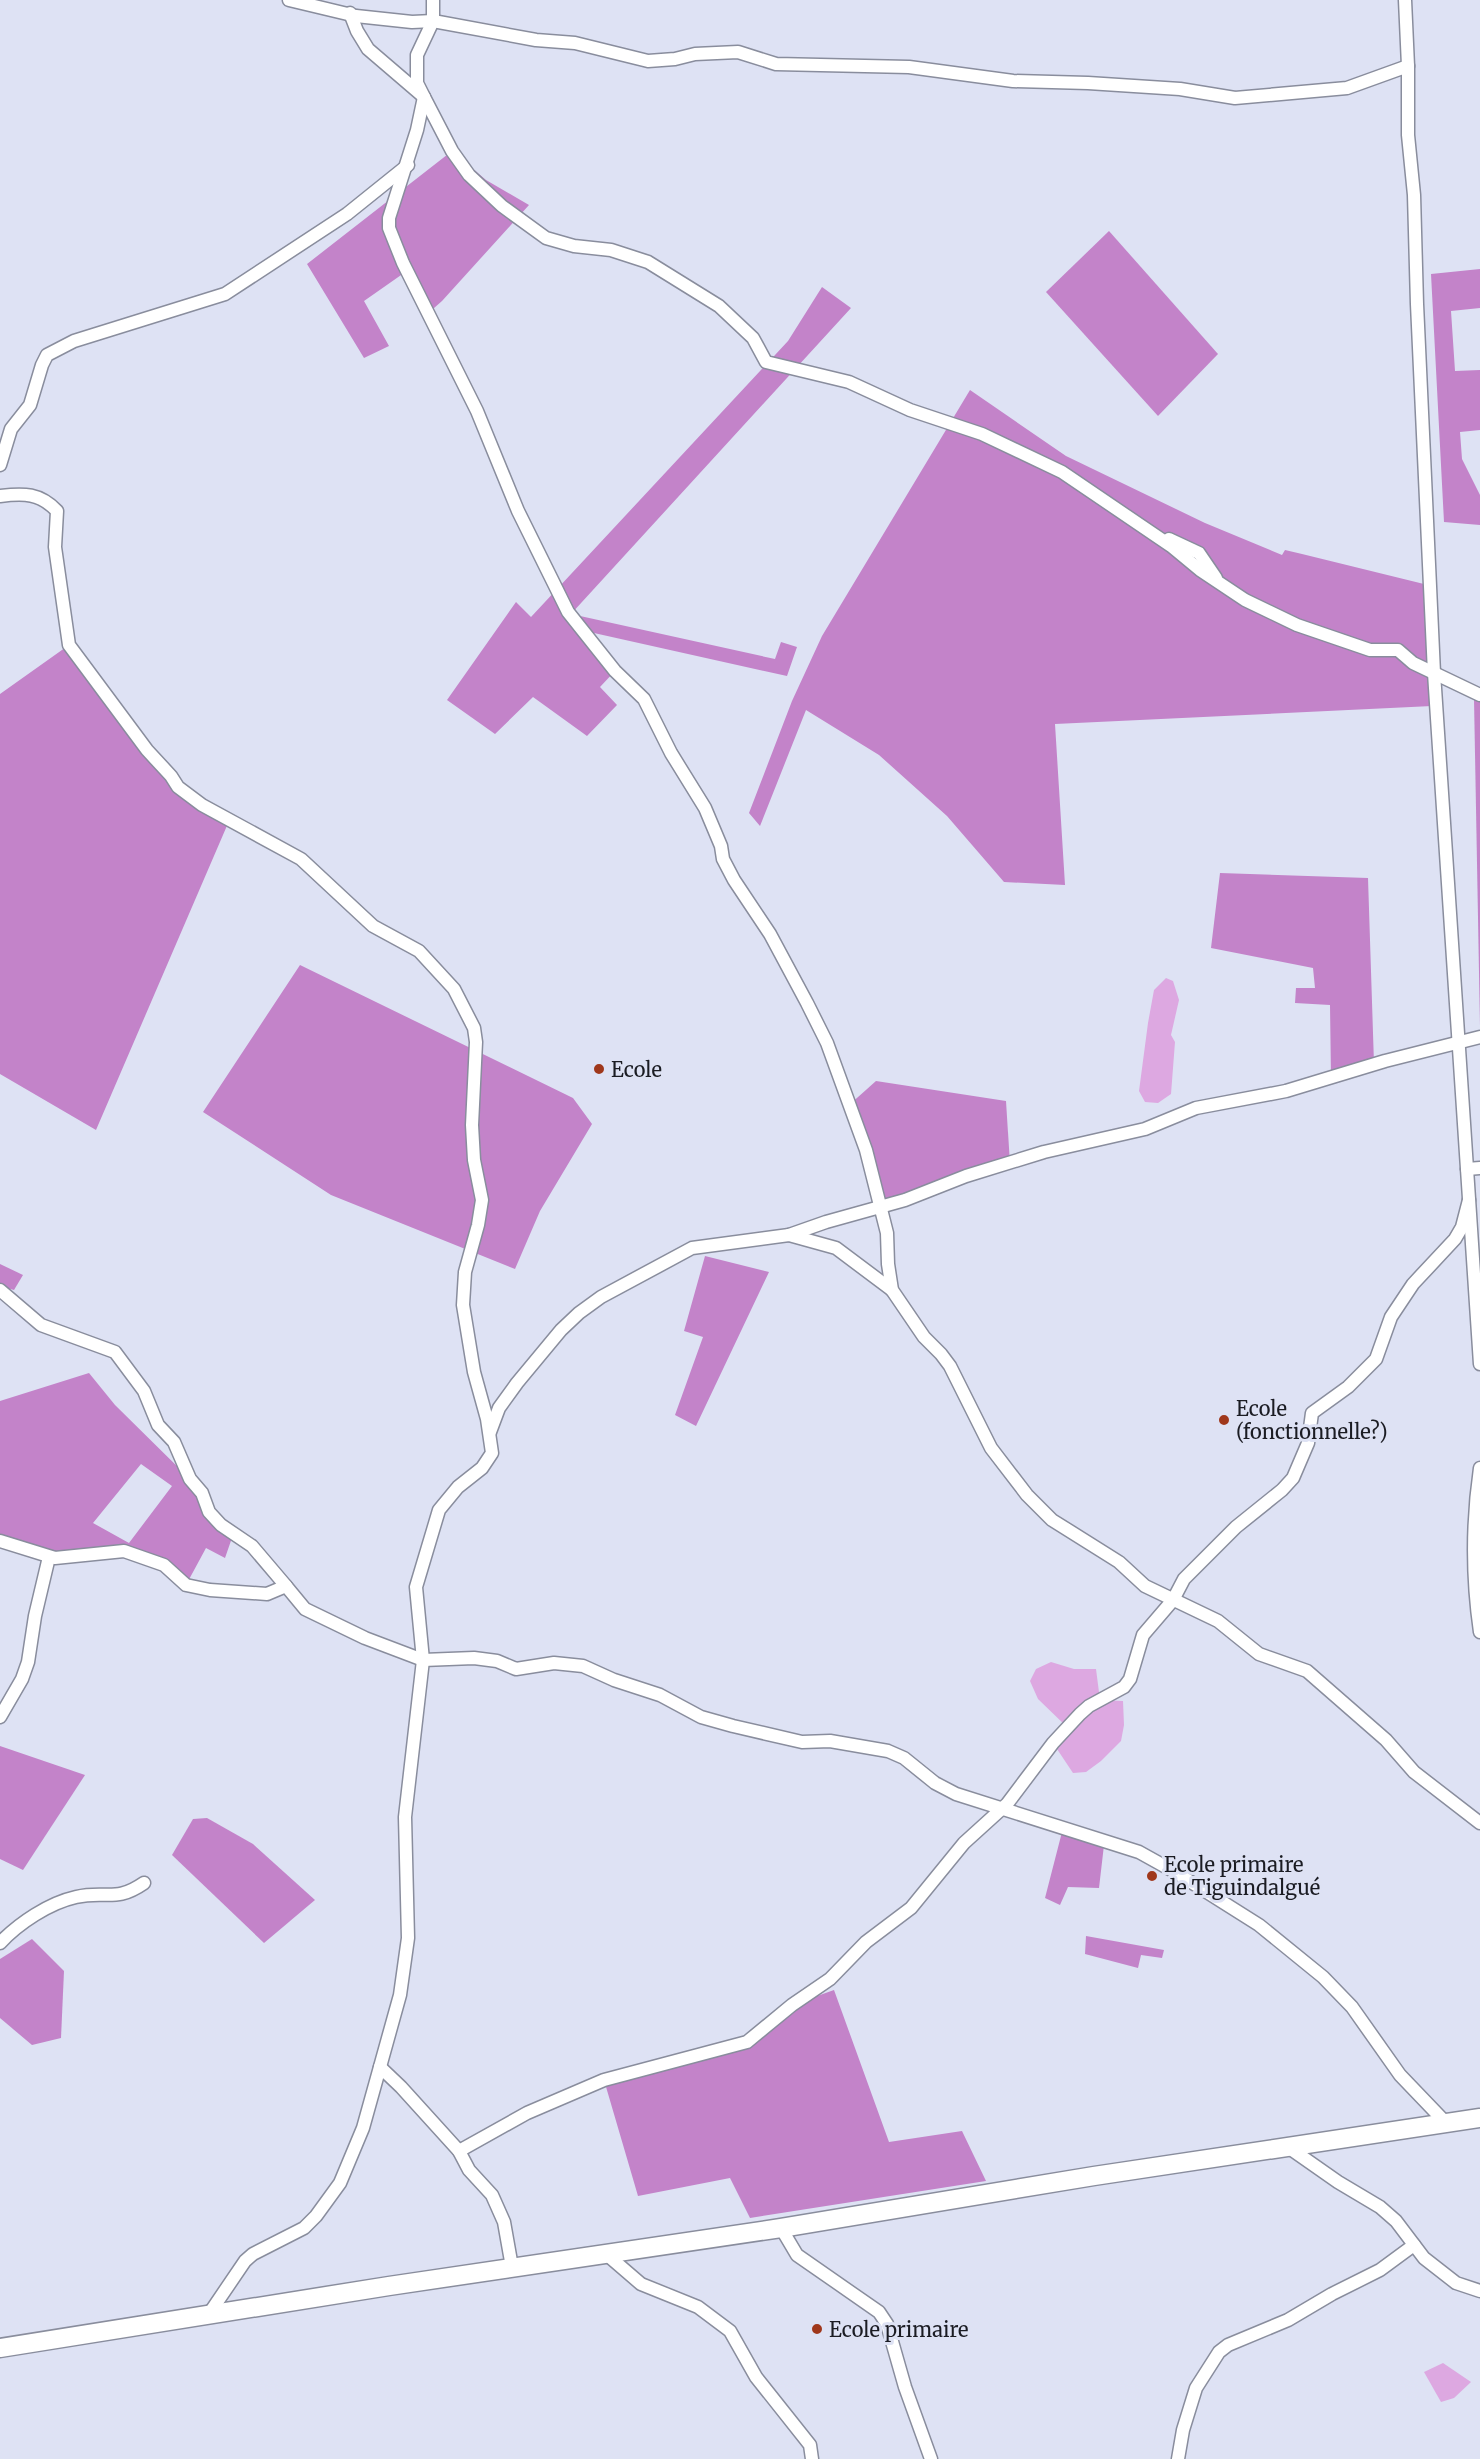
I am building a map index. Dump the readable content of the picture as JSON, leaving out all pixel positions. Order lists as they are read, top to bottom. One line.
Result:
{"places":["Ecole","Ecole (fonctionnelle?)","Ecole primaire de Tiguindalgué","Ecole primaire"]}
